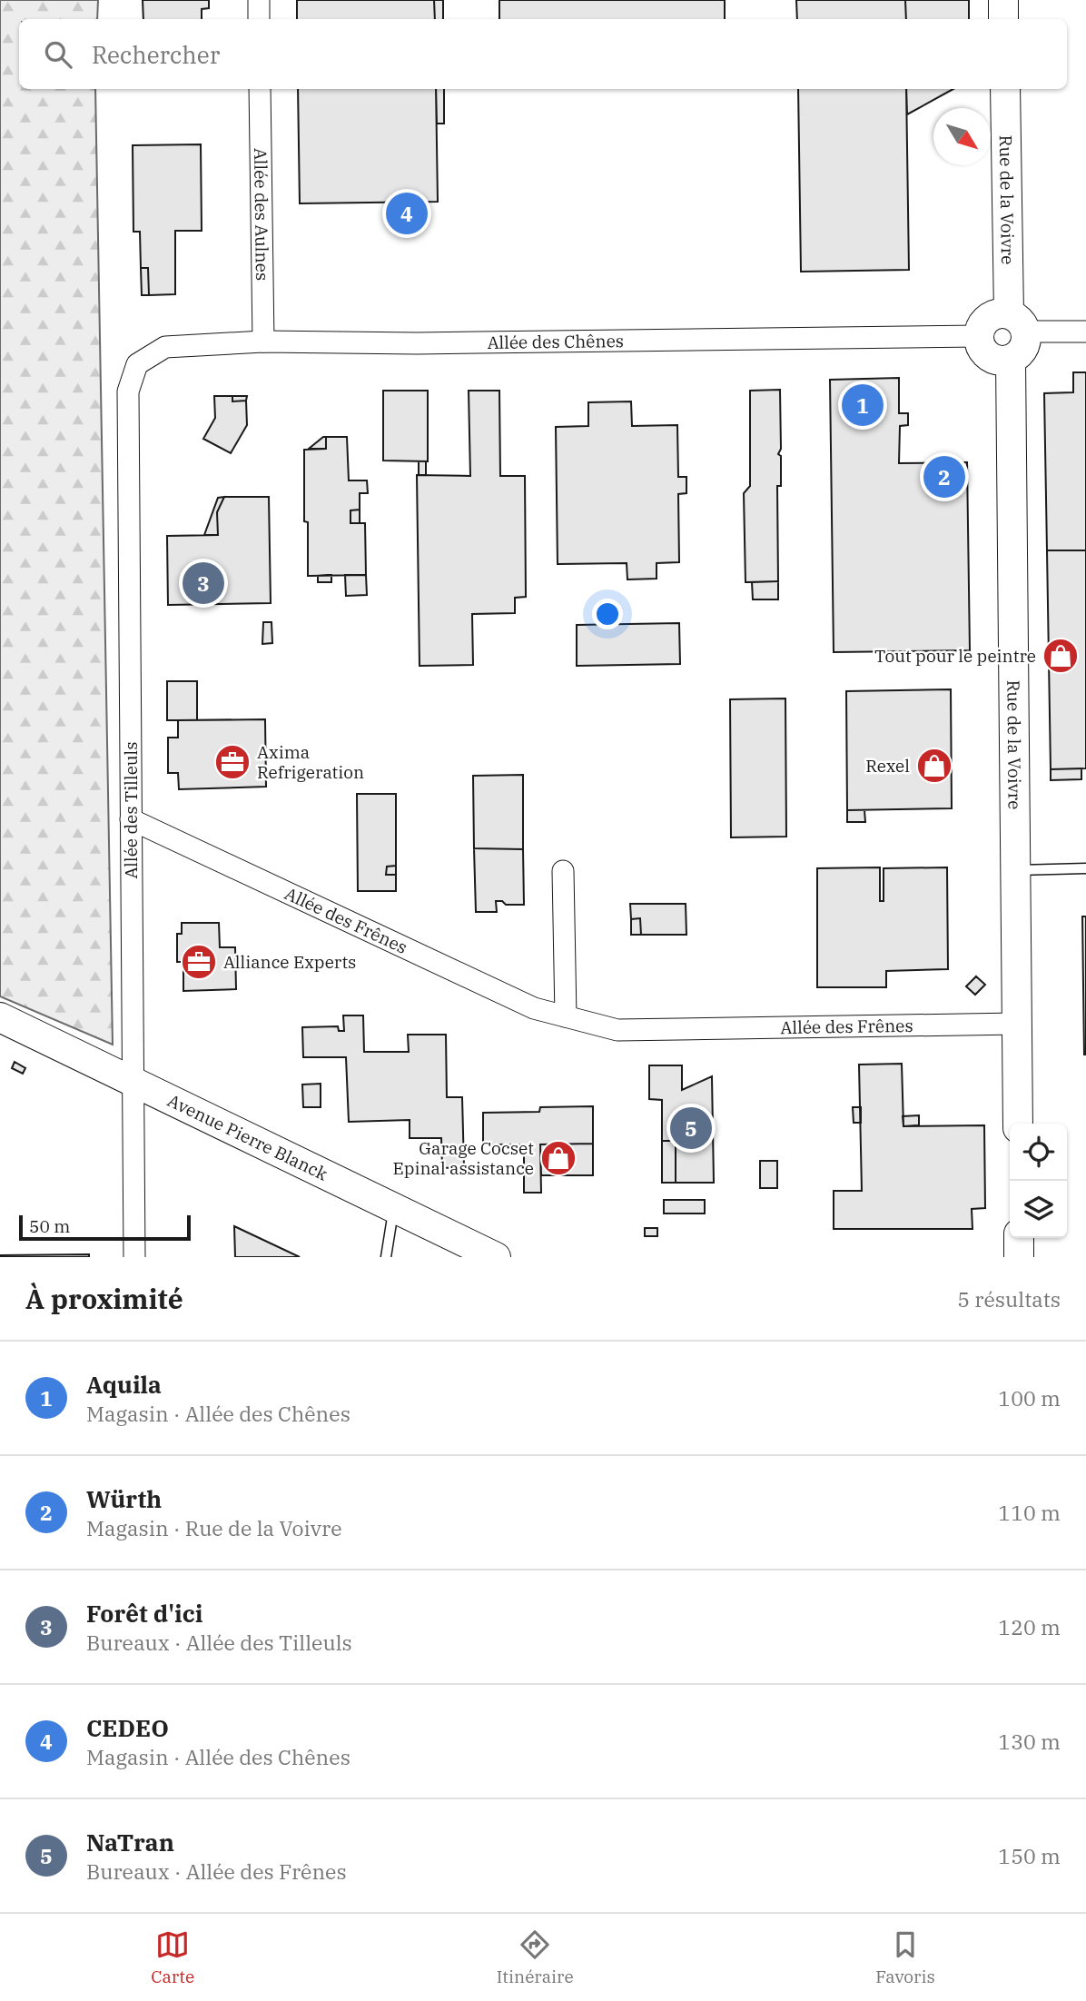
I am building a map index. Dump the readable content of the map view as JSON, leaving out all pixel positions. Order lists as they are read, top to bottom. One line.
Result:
{"streets":{"street":["Rue de la Voivre","Allée des Aulnes","Allée des Chênes","Allée des Tilleuls","Allée des Frênes","Avenue Pierre Blanck"]},"crossings":[["Rue de la Voivre","Allée des Chênes"],["Rue de la Voivre","Allée des Frênes"],["Allée des Aulnes","Allée des Chênes"],["Allée des Chênes","Allée des Tilleuls"],["Allée des Tilleuls","Allée des Frênes"],["Allée des Tilleuls","Avenue Pierre Blanck"]],"places":{"shop":["Tout pour le peintre","Rexel","Garage Cocset Epinal assistance"],"office":["Axima Refrigeration","Alliance Experts"]},"scale_bar":"50 m","north":"bottom right","page":{"search":"Rechercher","pins":["4","1","2","3","5"],"scale":"50 m","heading":["À proximité","5 résultats"],"list":[{"mark":"1","name":"Aquila","note":"Magasin · Allée des Chênes","value":"100 m"},{"mark":"2","name":"Würth","note":"Magasin · Rue de la Voivre","value":"110 m"},{"mark":"3","name":"Forêt d'ici","note":"Bureaux · Allée des Tilleuls","value":"120 m"},{"mark":"4","name":"CEDEO","note":"Magasin · Allée des Chênes","value":"130 m"},{"mark":"5","name":"NaTran","note":"Bureaux · Allée des Frênes","value":"150 m"}],"nav":["Carte","Itinéraire","Favoris"]}}
